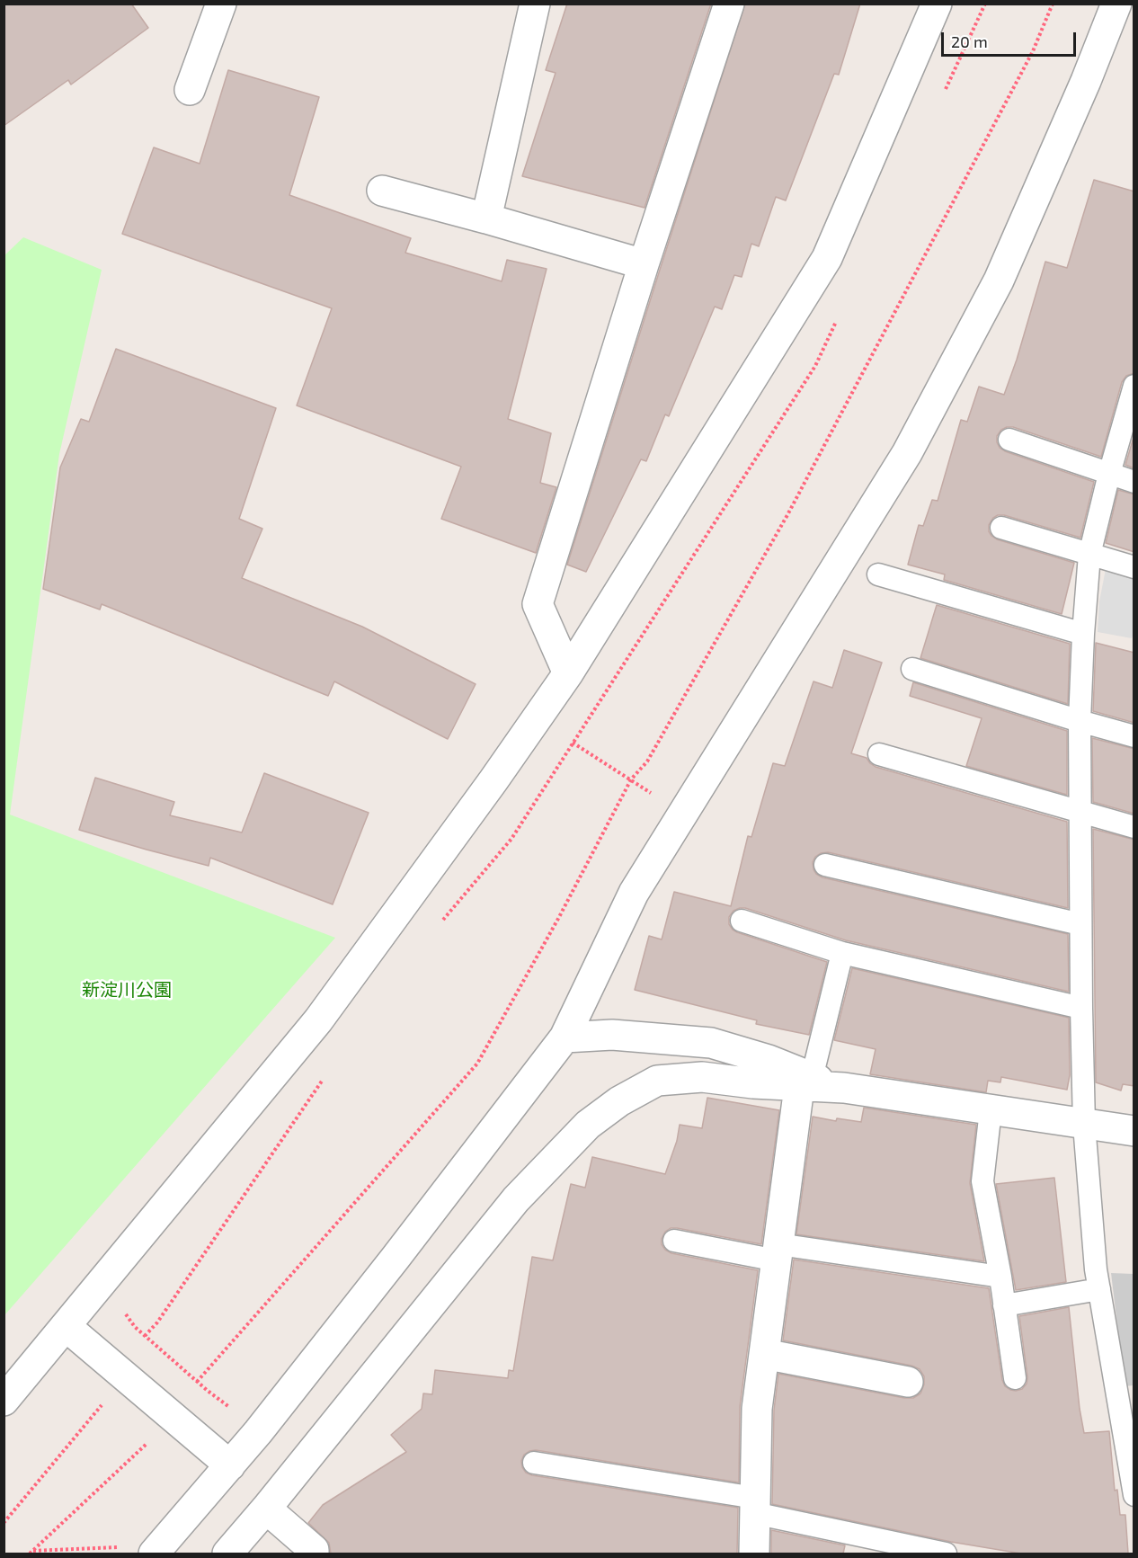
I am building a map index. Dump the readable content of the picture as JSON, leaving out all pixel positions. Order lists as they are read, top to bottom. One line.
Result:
{"parks":["新淀川公園"],"scale_bar":"20 m"}
